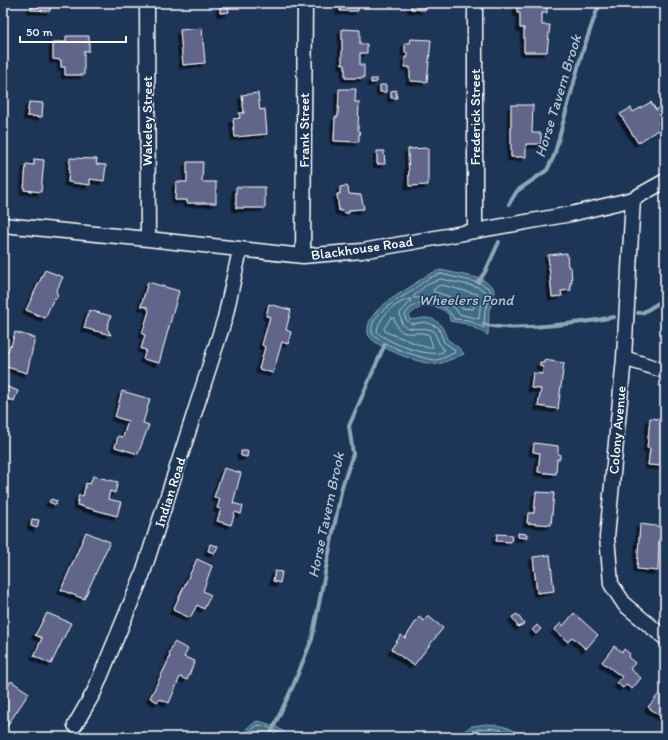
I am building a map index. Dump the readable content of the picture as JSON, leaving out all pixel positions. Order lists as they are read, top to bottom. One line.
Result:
{"streets":{"street":["Frederick Street","Wakeley Street","Frank Street","Blackhouse Road","Colony Avenue","Indian Road"]},"crossings":[["Frederick Street","Blackhouse Road"],["Wakeley Street","Blackhouse Road"],["Frank Street","Blackhouse Road"],["Blackhouse Road","Colony Avenue"],["Blackhouse Road","Indian Road"]],"water":["Horse Tavern Brook","Wheelers Pond"],"scale_bar":"50 m"}
